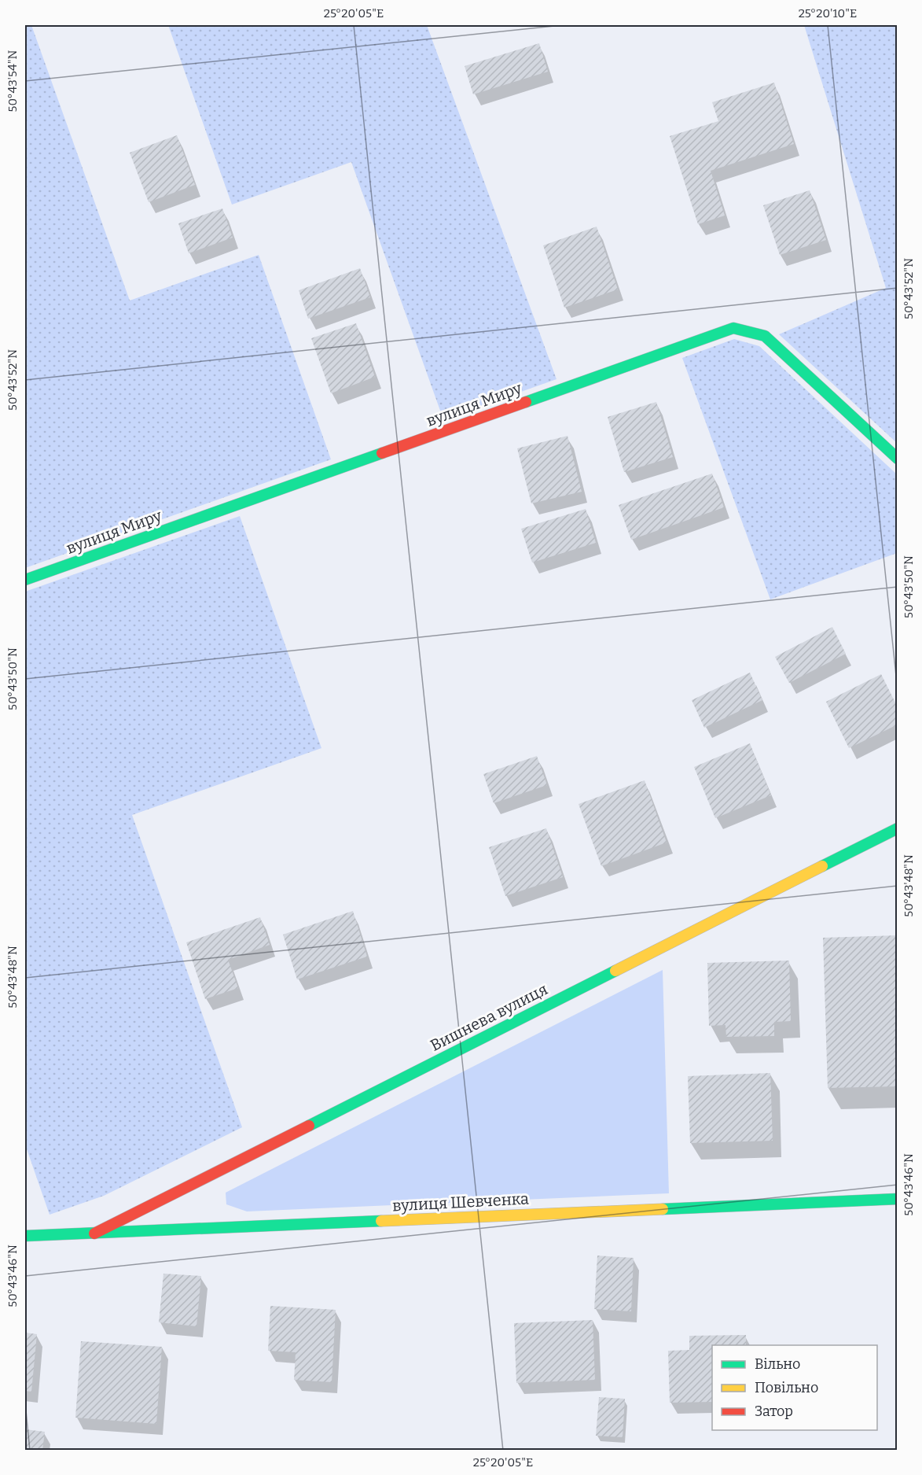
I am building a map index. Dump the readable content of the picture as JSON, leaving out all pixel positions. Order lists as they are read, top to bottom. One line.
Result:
{"streets":{"street":["вулиця Миру","Вишнева вулиця","вулиця Шевченка"]},"crossings":[["Вишнева вулиця","вулиця Шевченка"]],"legend":["Вільно","Повільно","Затор"],"coordinates":["25°20'05\"E","25°20'10\"E","50°43'54\"N","50°43'52\"N","50°43'50\"N","50°43'48\"N","50°43'46\"N"]}
